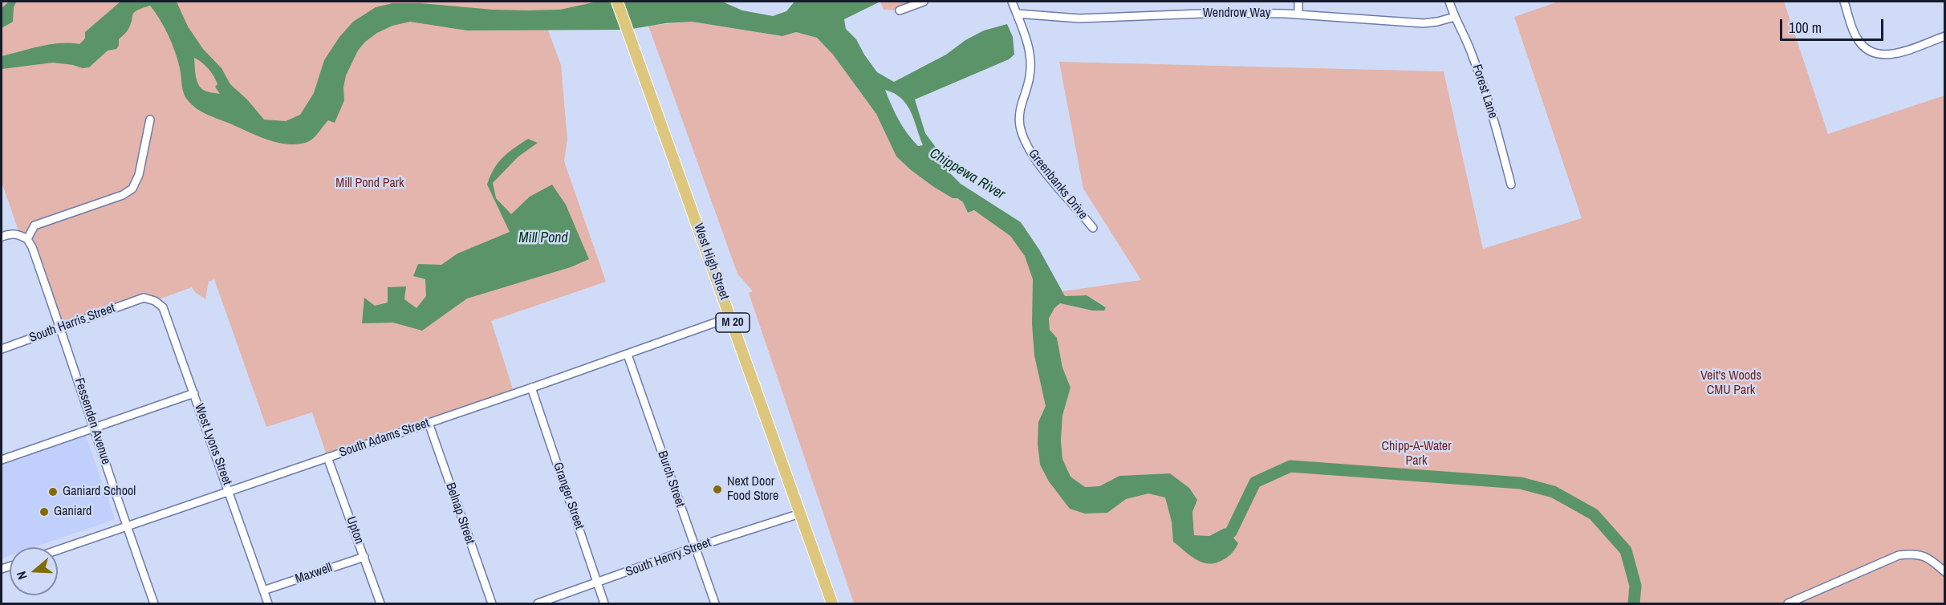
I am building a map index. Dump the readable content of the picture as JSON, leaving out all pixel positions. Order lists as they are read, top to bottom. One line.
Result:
{"streets":{"main road":["West High Street","M 20"],"street":["Wendrow Way","Forest Lane","Greenbanks Drive","South Harris Street","Fessenden Avenue","South Adams Street","West Lyons Street","Burch Street","Granger Street","Belnap Street","Upton","South Henry Street","Maxwell"]},"crossings":[["Wendrow Way","Forest Lane"],["Wendrow Way","Greenbanks Drive"],["West High Street","South Adams Street"],["West High Street","South Henry Street"],["South Harris Street","Fessenden Avenue"],["South Harris Street","West Lyons Street"],["Fessenden Avenue","South Adams Street"],["South Adams Street","West Lyons Street"],["South Adams Street","Burch Street"],["South Adams Street","Granger Street"],["South Adams Street","Belnap Street"],["South Adams Street","Upton"],["West Lyons Street","Maxwell"],["Burch Street","South Henry Street"],["Granger Street","South Henry Street"],["Upton","Maxwell"]],"water":["Chippewa River","Mill Pond"],"parks":["Mill Pond Park","Veit's Woods CMU Park","Chipp-A-Water Park"],"places":["Next Door Food Store","Ganiard School","Ganiard"],"scale_bar":"100 m","north":"left"}
